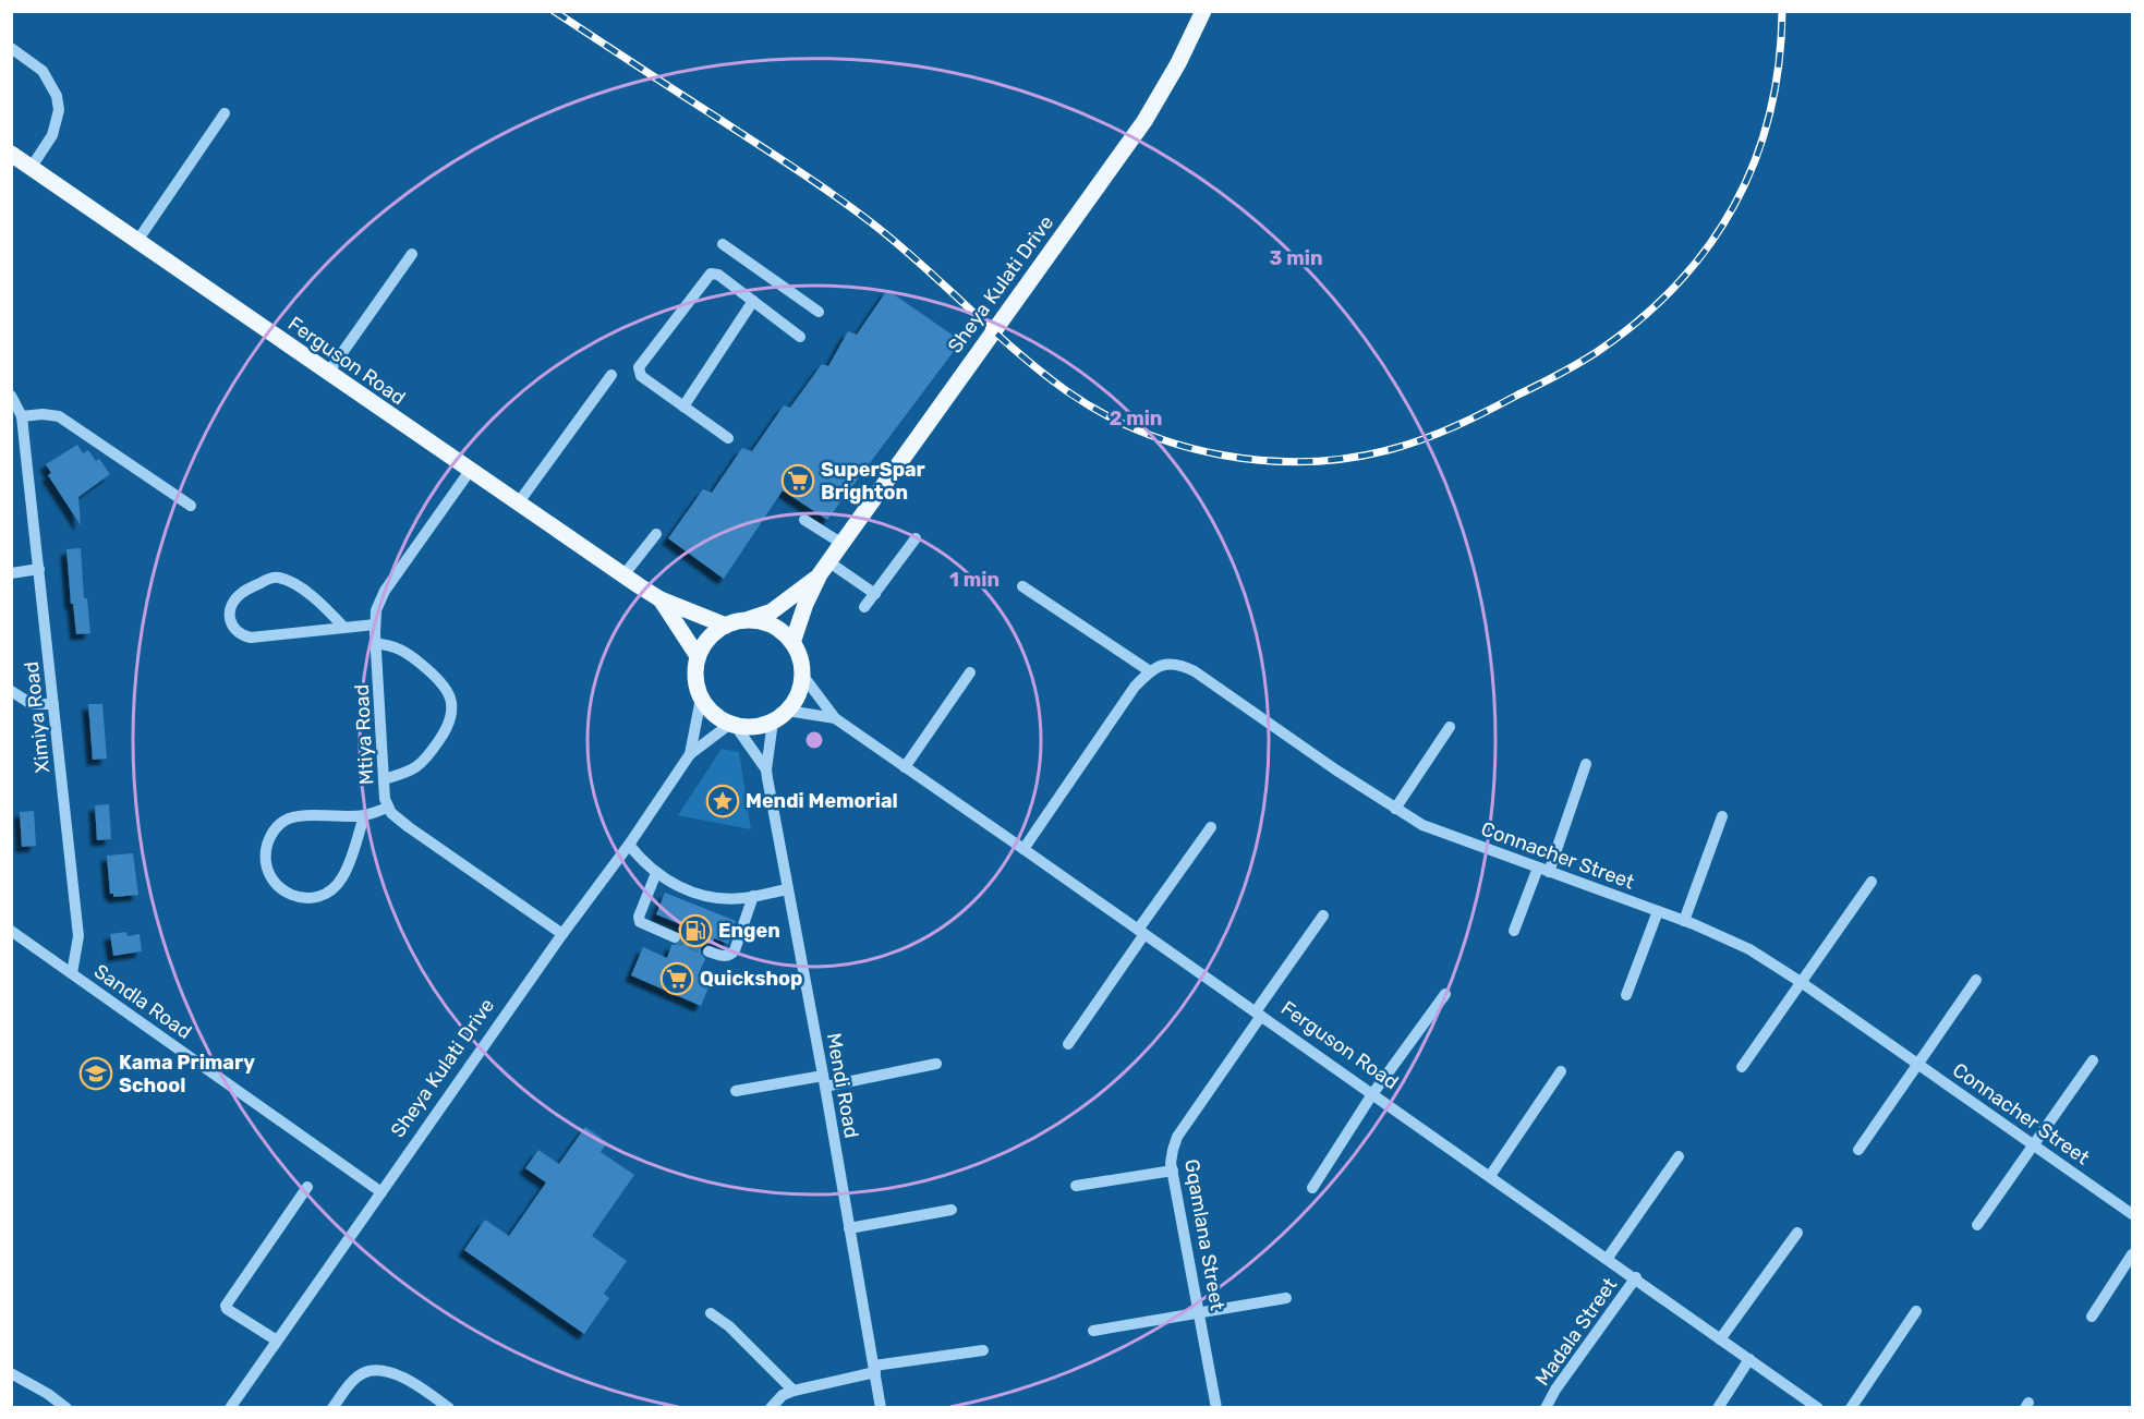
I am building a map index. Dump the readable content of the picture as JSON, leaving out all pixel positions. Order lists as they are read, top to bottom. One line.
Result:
{"streets":{"main road":["Sheya Kulati Drive","Ferguson Road"],"street":["Ximiya Road","Mtiya Road","Connacher Street","Sandla Road","Mendi Road","Gqamlana Street","Madala Street"]},"crossings":[["Sheya Kulati Drive","Ferguson Road"],["Sheya Kulati Drive","Mtiya Road"],["Sheya Kulati Drive","Sandla Road"],["Sheya Kulati Drive","Mendi Road"],["Ferguson Road","Mtiya Road"],["Ferguson Road","Mendi Road"],["Ferguson Road","Gqamlana Street"],["Ferguson Road","Madala Street"],["Ximiya Road","Sandla Road"]],"places":{"supermarket":["SuperSpar Brighton","Quickshop"],"place":["Mendi Memorial"],"fuel station":["Engen"],"school or university":["Kama Primary School"]},"rings":["3 min","2 min","1 min"]}
